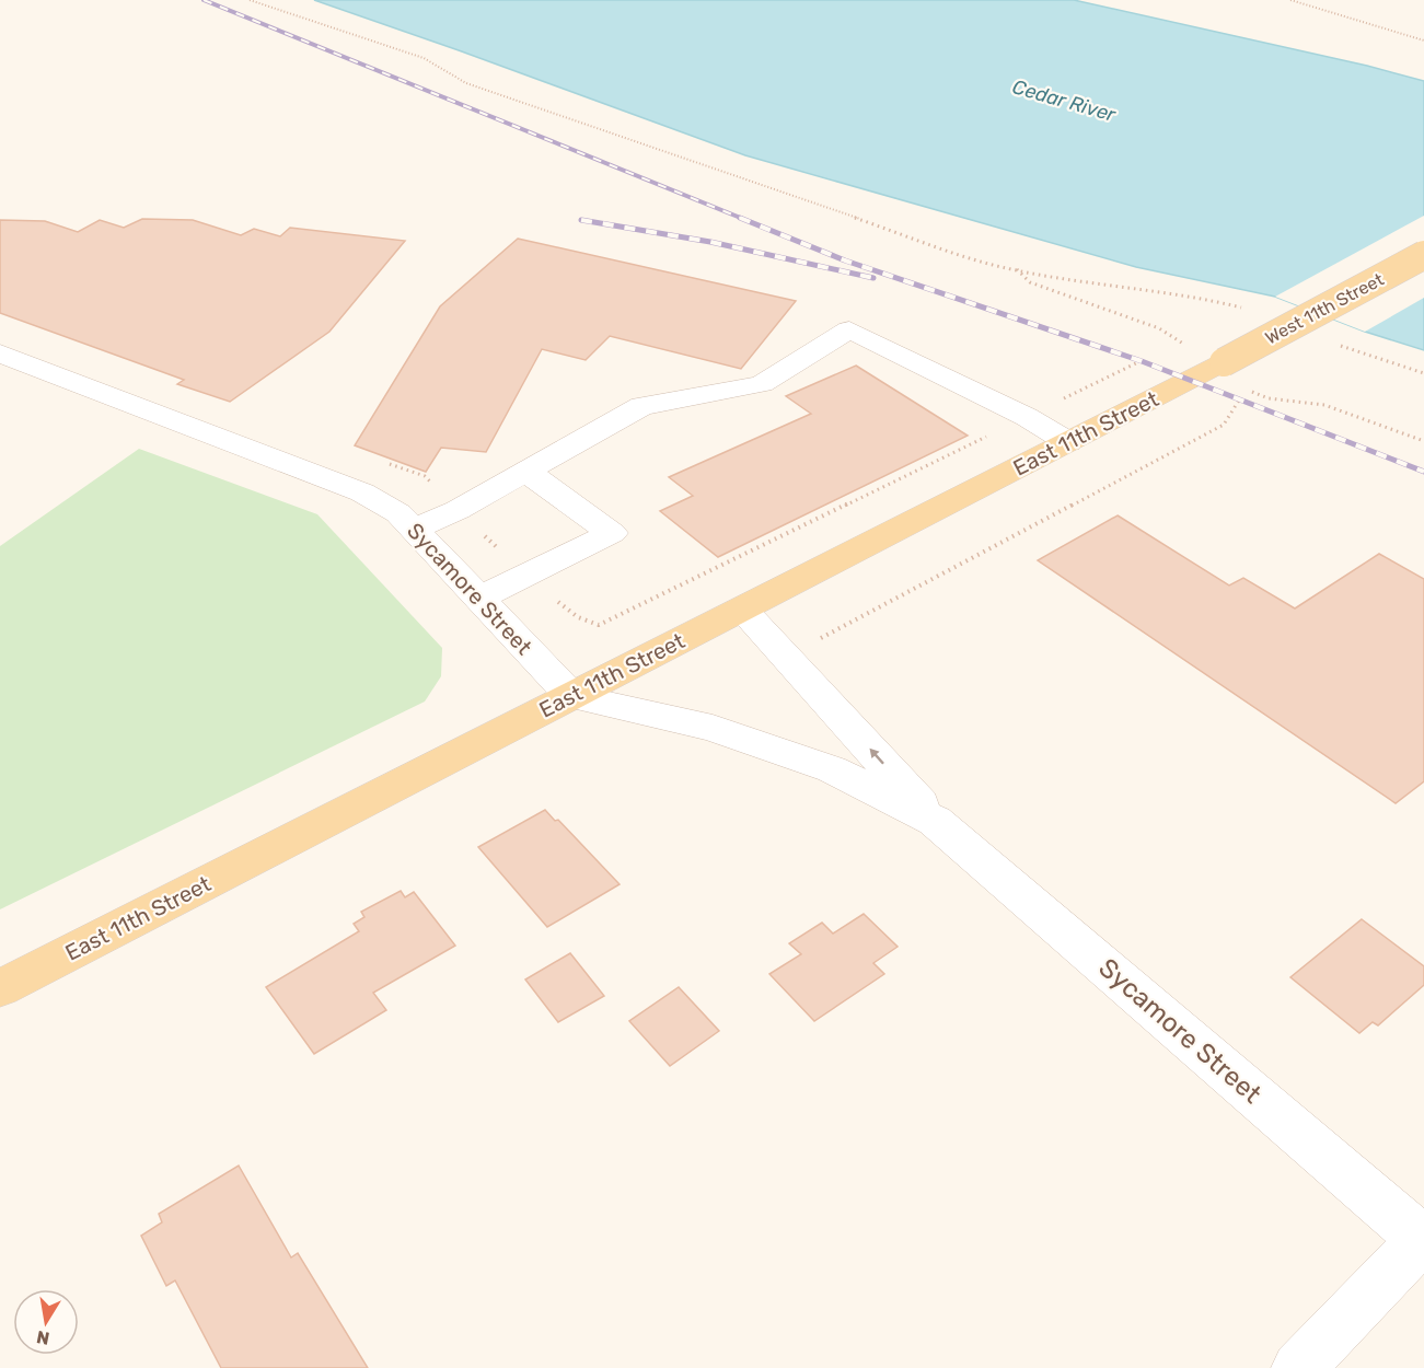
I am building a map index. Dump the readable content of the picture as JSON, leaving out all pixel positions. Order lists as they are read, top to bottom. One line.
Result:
{"streets":{"main road":["West 11th Street","East 11th Street"],"street":["Sycamore Street"]},"crossings":[["West 11th Street","East 11th Street"],["East 11th Street","Sycamore Street"]],"water":["Cedar River"],"north":"bottom"}
